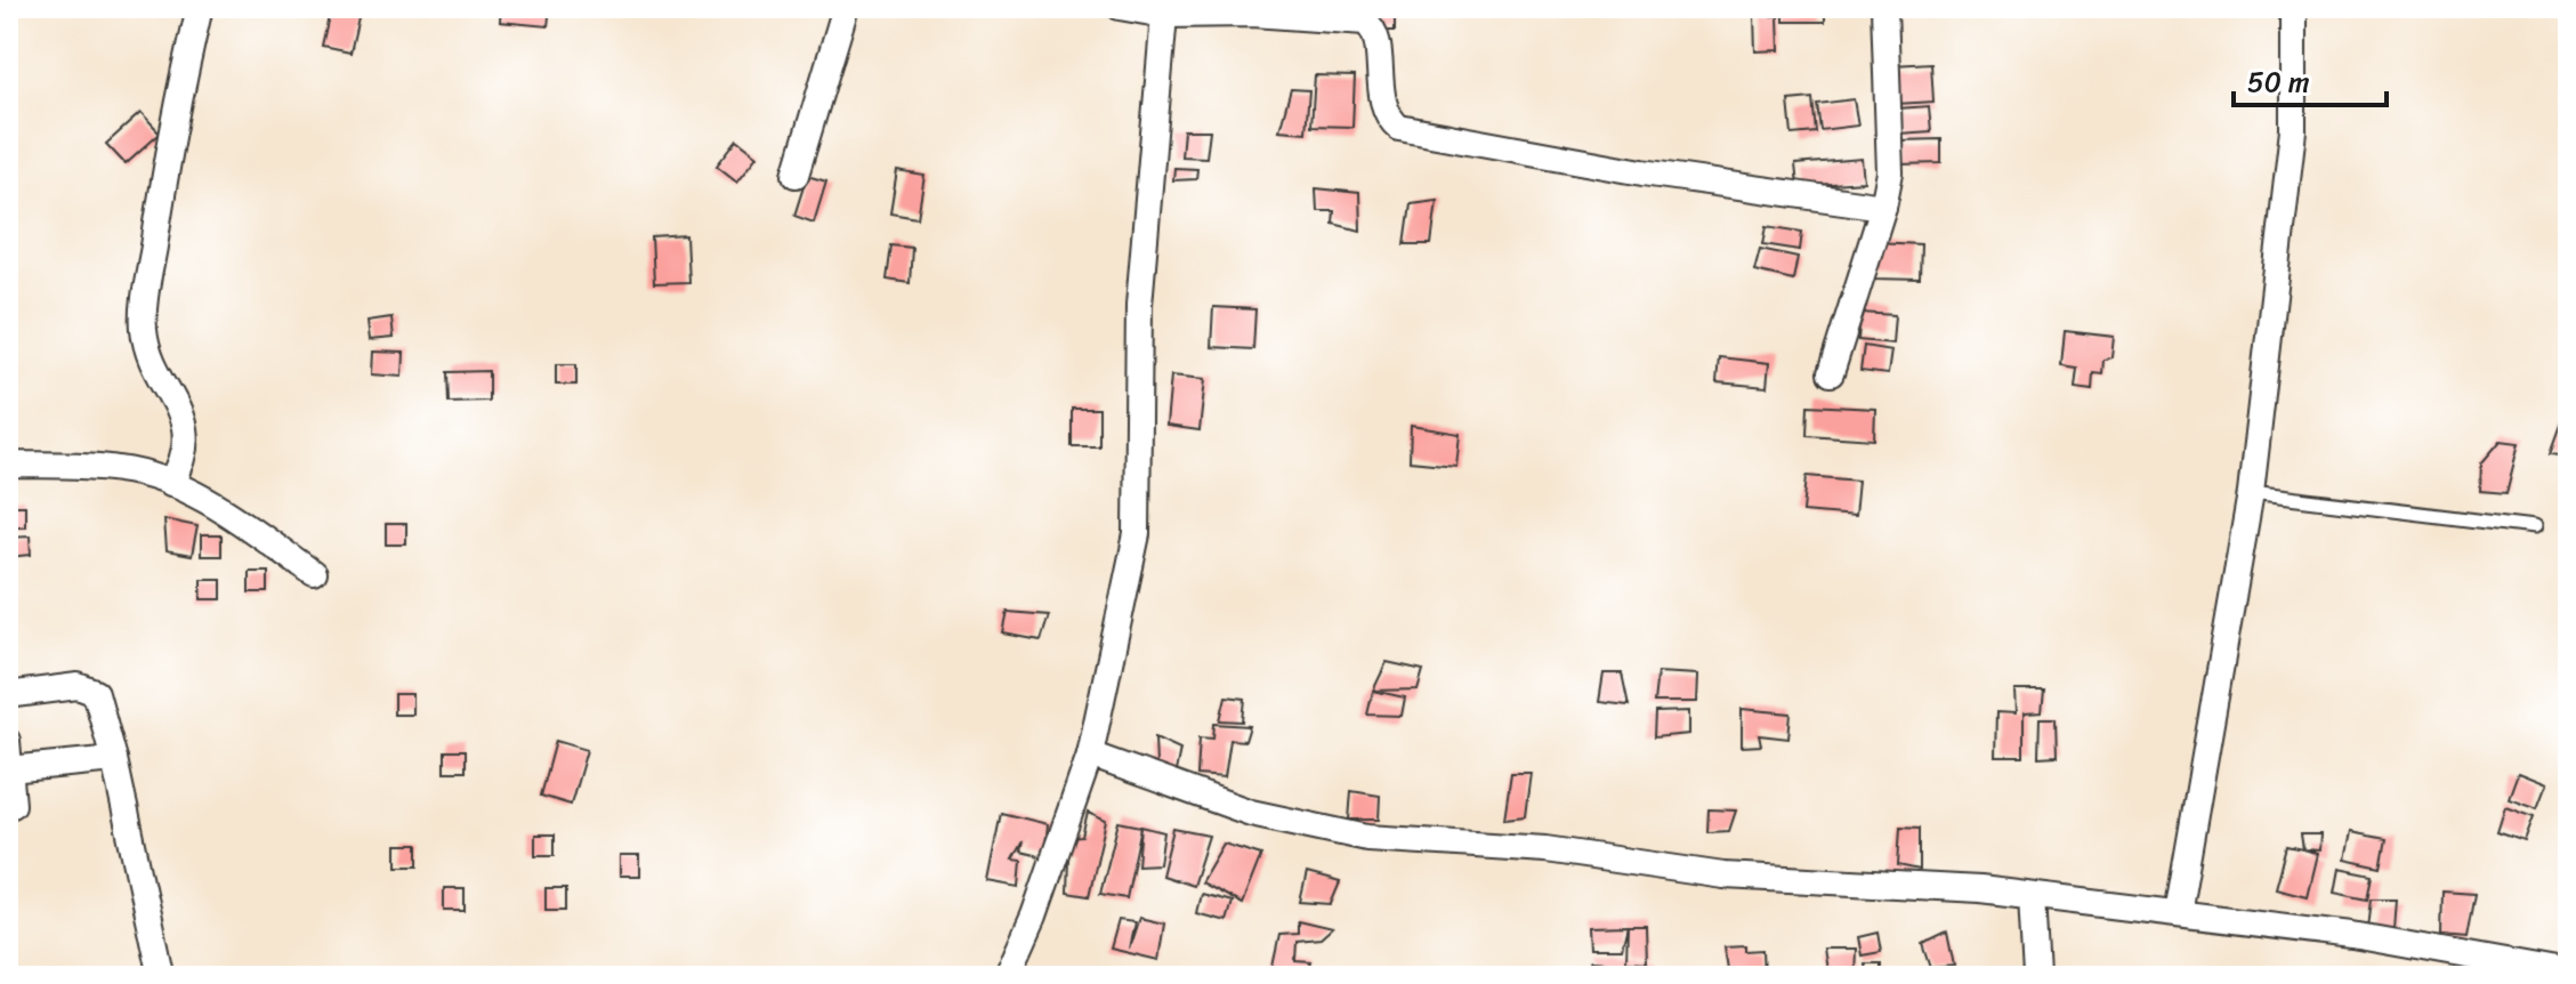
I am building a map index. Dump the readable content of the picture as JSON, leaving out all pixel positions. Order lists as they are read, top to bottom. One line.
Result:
{"scale_bar":"50 m"}
